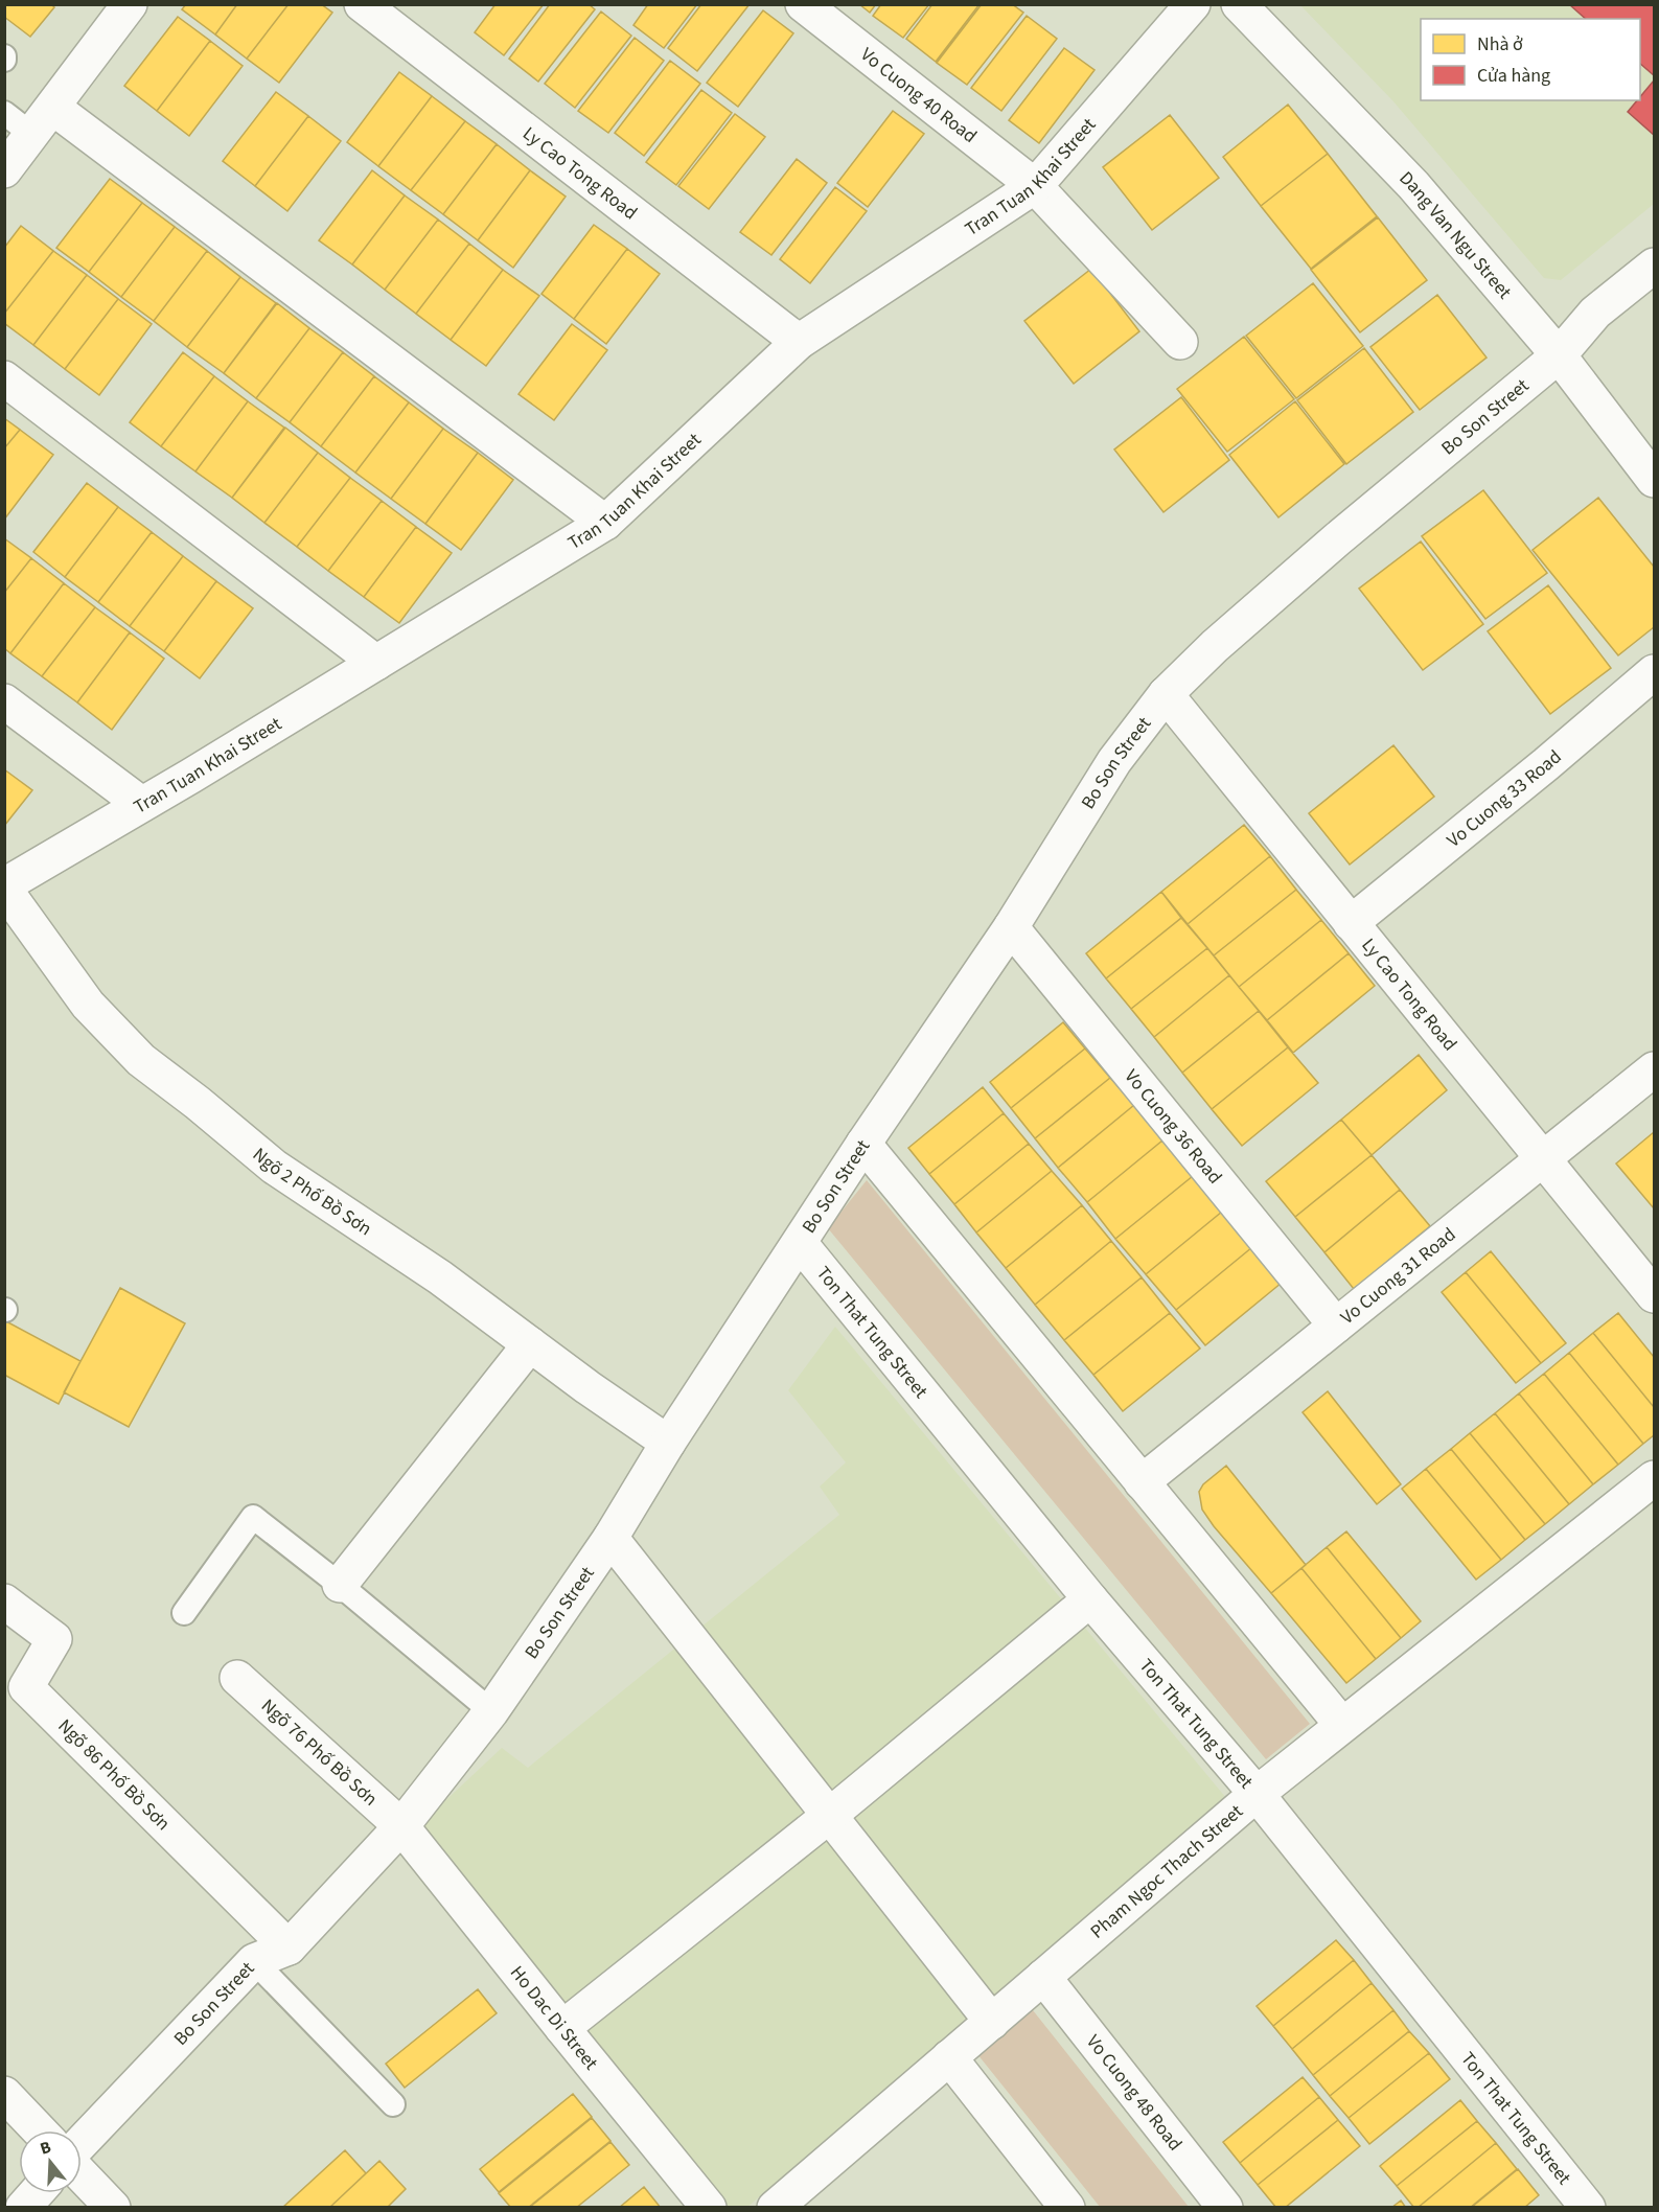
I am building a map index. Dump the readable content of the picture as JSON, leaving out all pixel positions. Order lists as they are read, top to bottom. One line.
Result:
{"streets":{"main road":["Vo Cuong 40 Road","Ly Cao Tong Road","Tran Tuan Khai Street","Dang Van Ngu Street","Bo Son Street","Vo Cuong 33 Road","Vo Cuong 36 Road","Ngõ 2 Phố Bồ Sơn","Vo Cuong 31 Road","Ton That Tung Street","Ngõ 76 Phố Bồ Sơn","Ngõ 86 Phố Bồ Sơn","Pham Ngoc Thach Street","Ho Dac Di Street","Vo Cuong 48 Road"]},"crossings":[["Vo Cuong 40 Road","Tran Tuan Khai Street"],["Ly Cao Tong Road","Tran Tuan Khai Street"],["Ly Cao Tong Road","Bo Son Street"],["Ly Cao Tong Road","Vo Cuong 33 Road"],["Ly Cao Tong Road","Vo Cuong 31 Road"],["Tran Tuan Khai Street","Ngõ 2 Phố Bồ Sơn"],["Dang Van Ngu Street","Bo Son Street"],["Bo Son Street","Vo Cuong 36 Road"],["Bo Son Street","Ngõ 2 Phố Bồ Sơn"],["Bo Son Street","Ton That Tung Street"],["Bo Son Street","Ngõ 76 Phố Bồ Sơn"],["Bo Son Street","Ngõ 86 Phố Bồ Sơn"],["Bo Son Street","Ho Dac Di Street"],["Vo Cuong 36 Road","Vo Cuong 31 Road"],["Ton That Tung Street","Pham Ngoc Thach Street"],["Ngõ 76 Phố Bồ Sơn","Ho Dac Di Street"],["Pham Ngoc Thach Street","Vo Cuong 48 Road"]],"legend":["Nhà ở","Cửa hàng"],"north":"top"}
